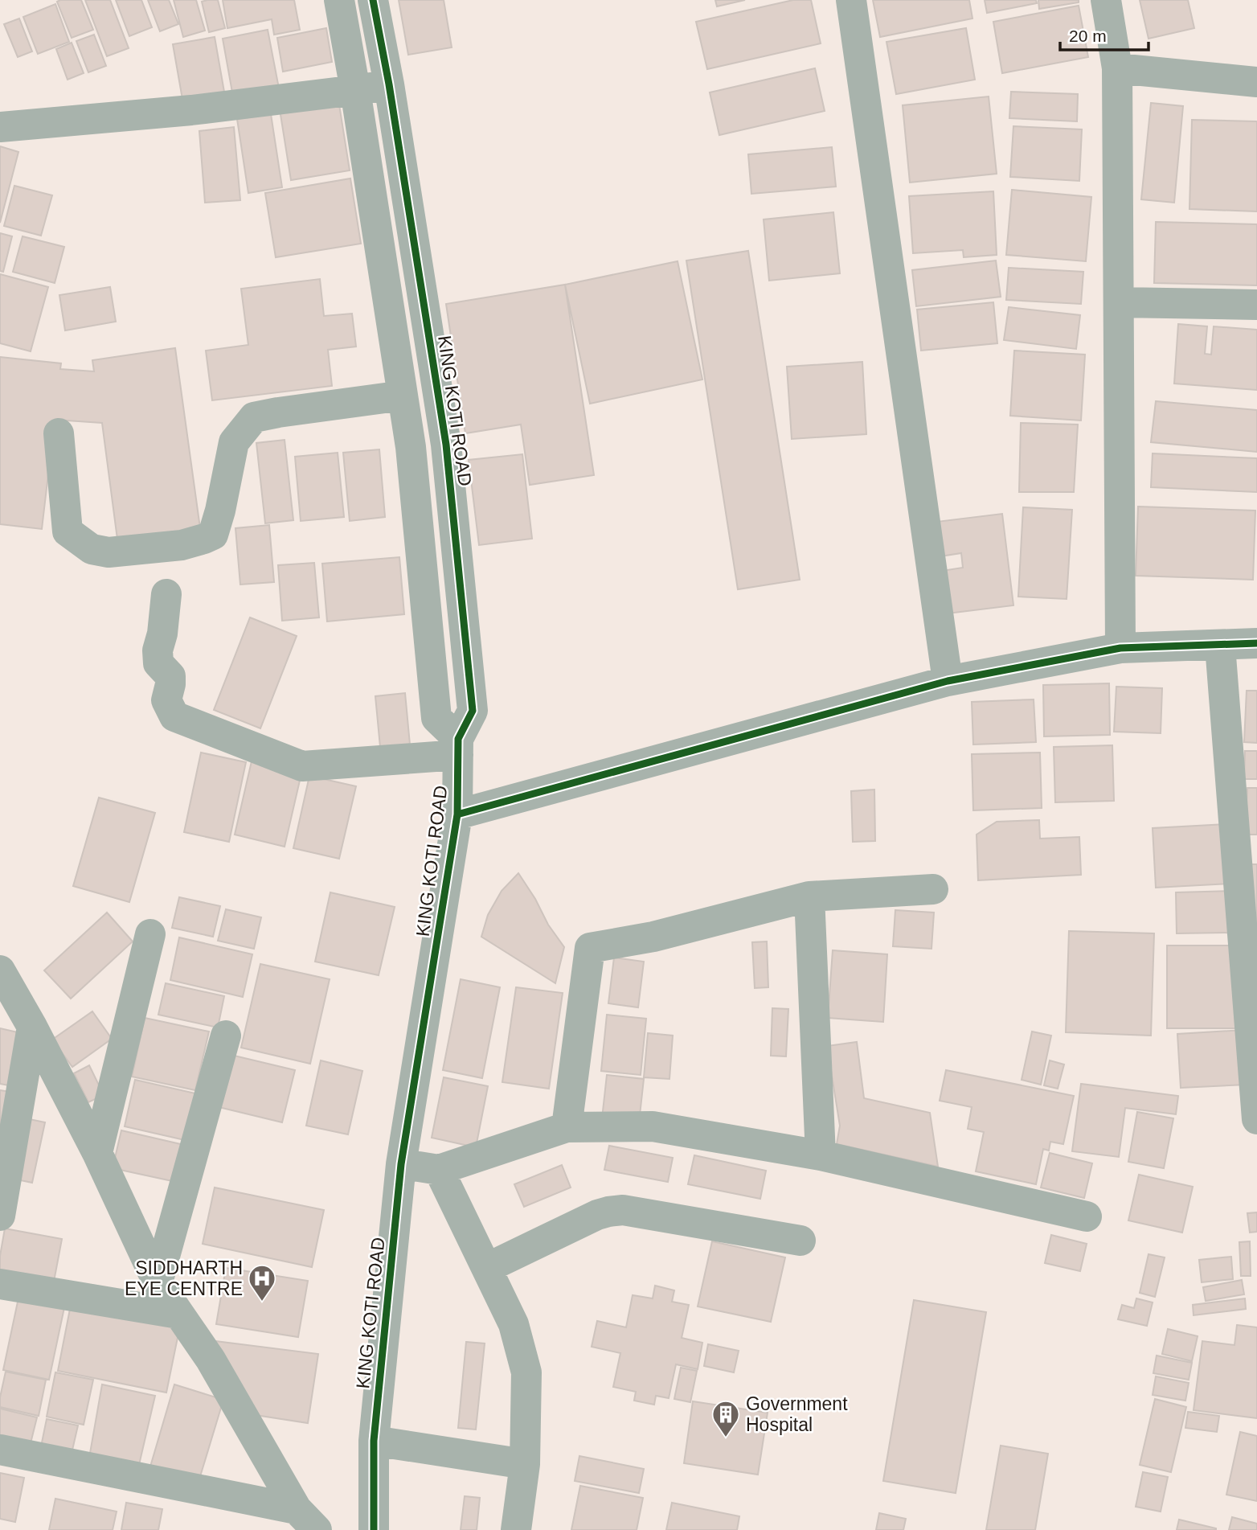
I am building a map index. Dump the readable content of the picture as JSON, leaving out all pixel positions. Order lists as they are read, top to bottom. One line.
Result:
{"streets":{"street":["KING KOTI ROAD"]},"places":{"hospital":["SIDDHARTH EYE CENTRE"],"building":["Government Hospital"]},"scale_bar":"20 m"}
